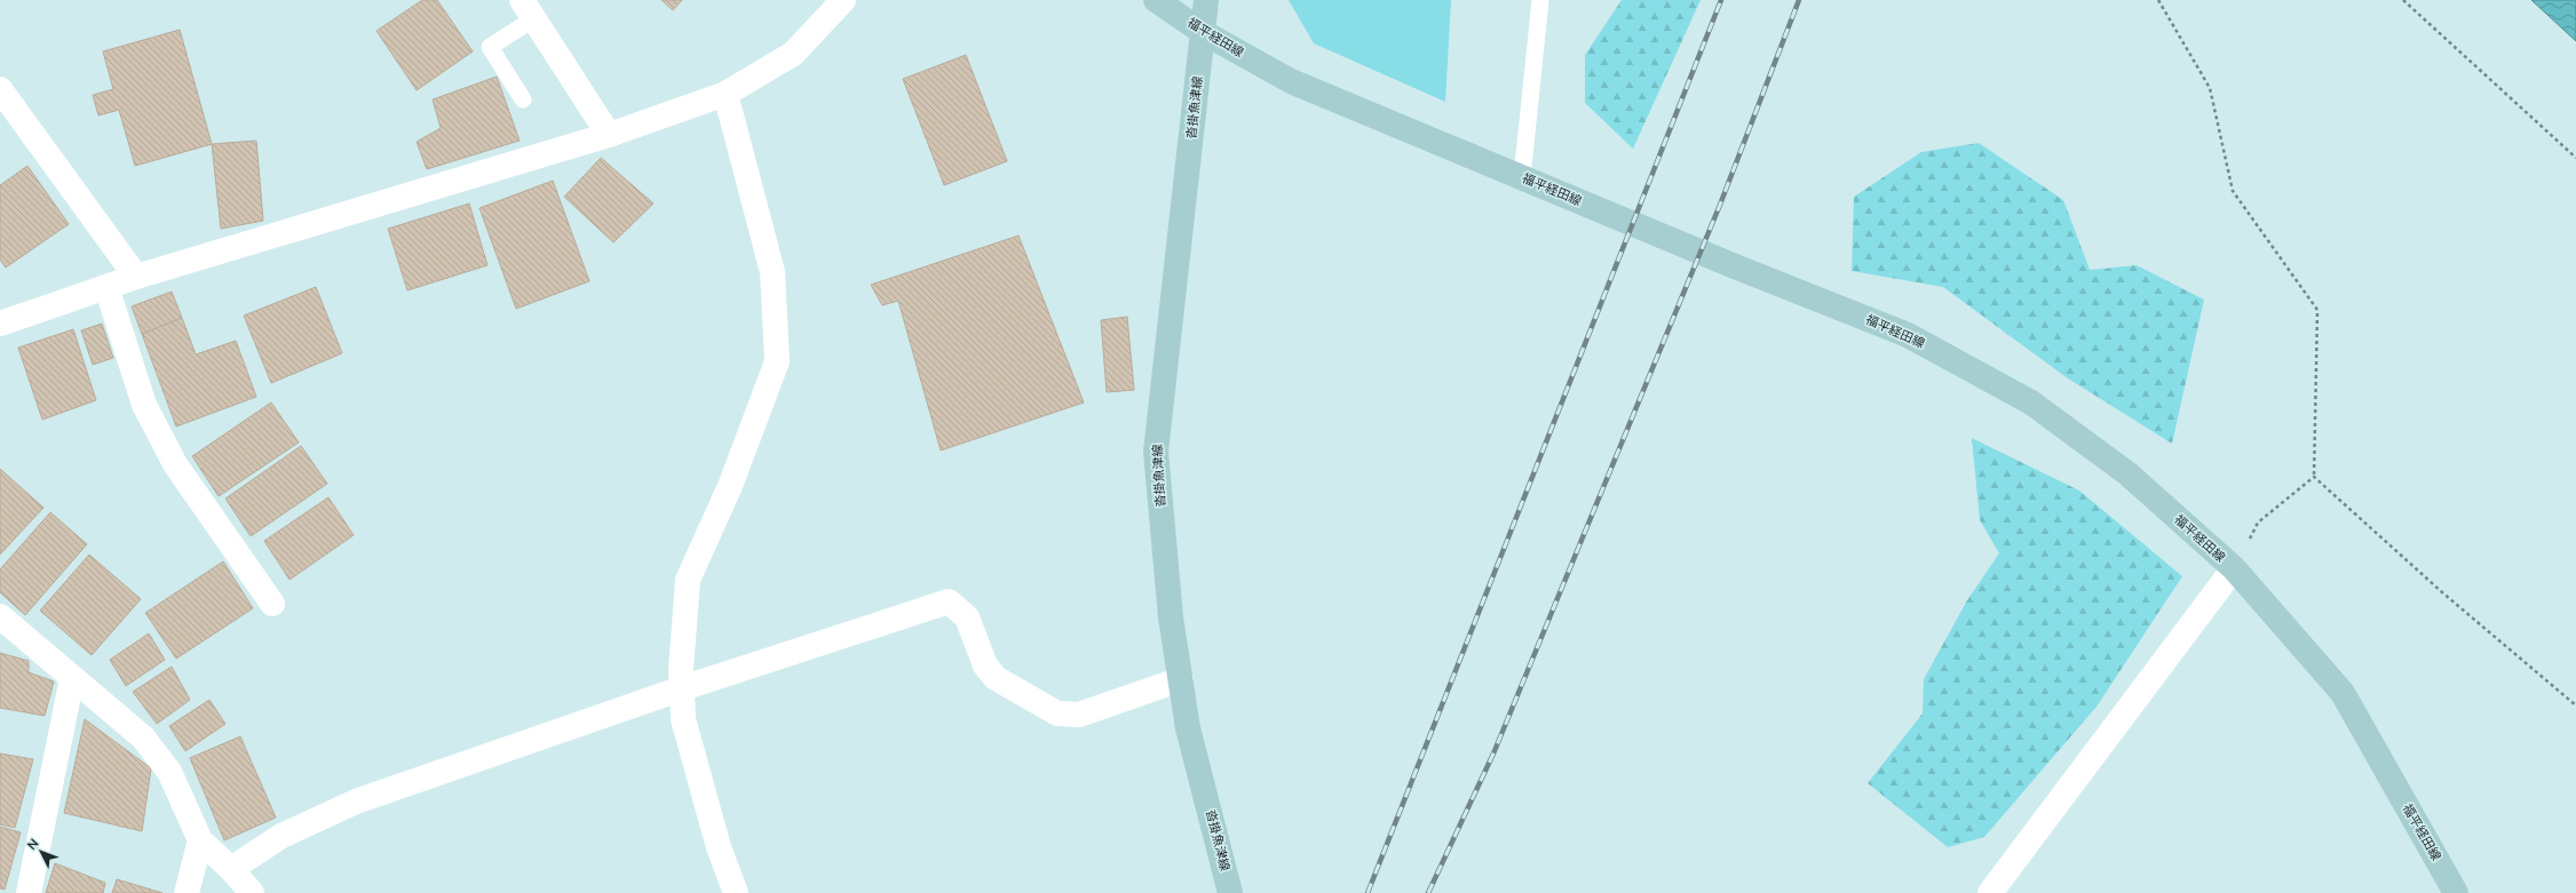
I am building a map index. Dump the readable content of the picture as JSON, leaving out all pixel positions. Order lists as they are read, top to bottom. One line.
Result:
{"streets":{"main road":["福平経田線","沓掛魚津線"]},"crossings":[["福平経田線","沓掛魚津線"]],"north":"top left"}
